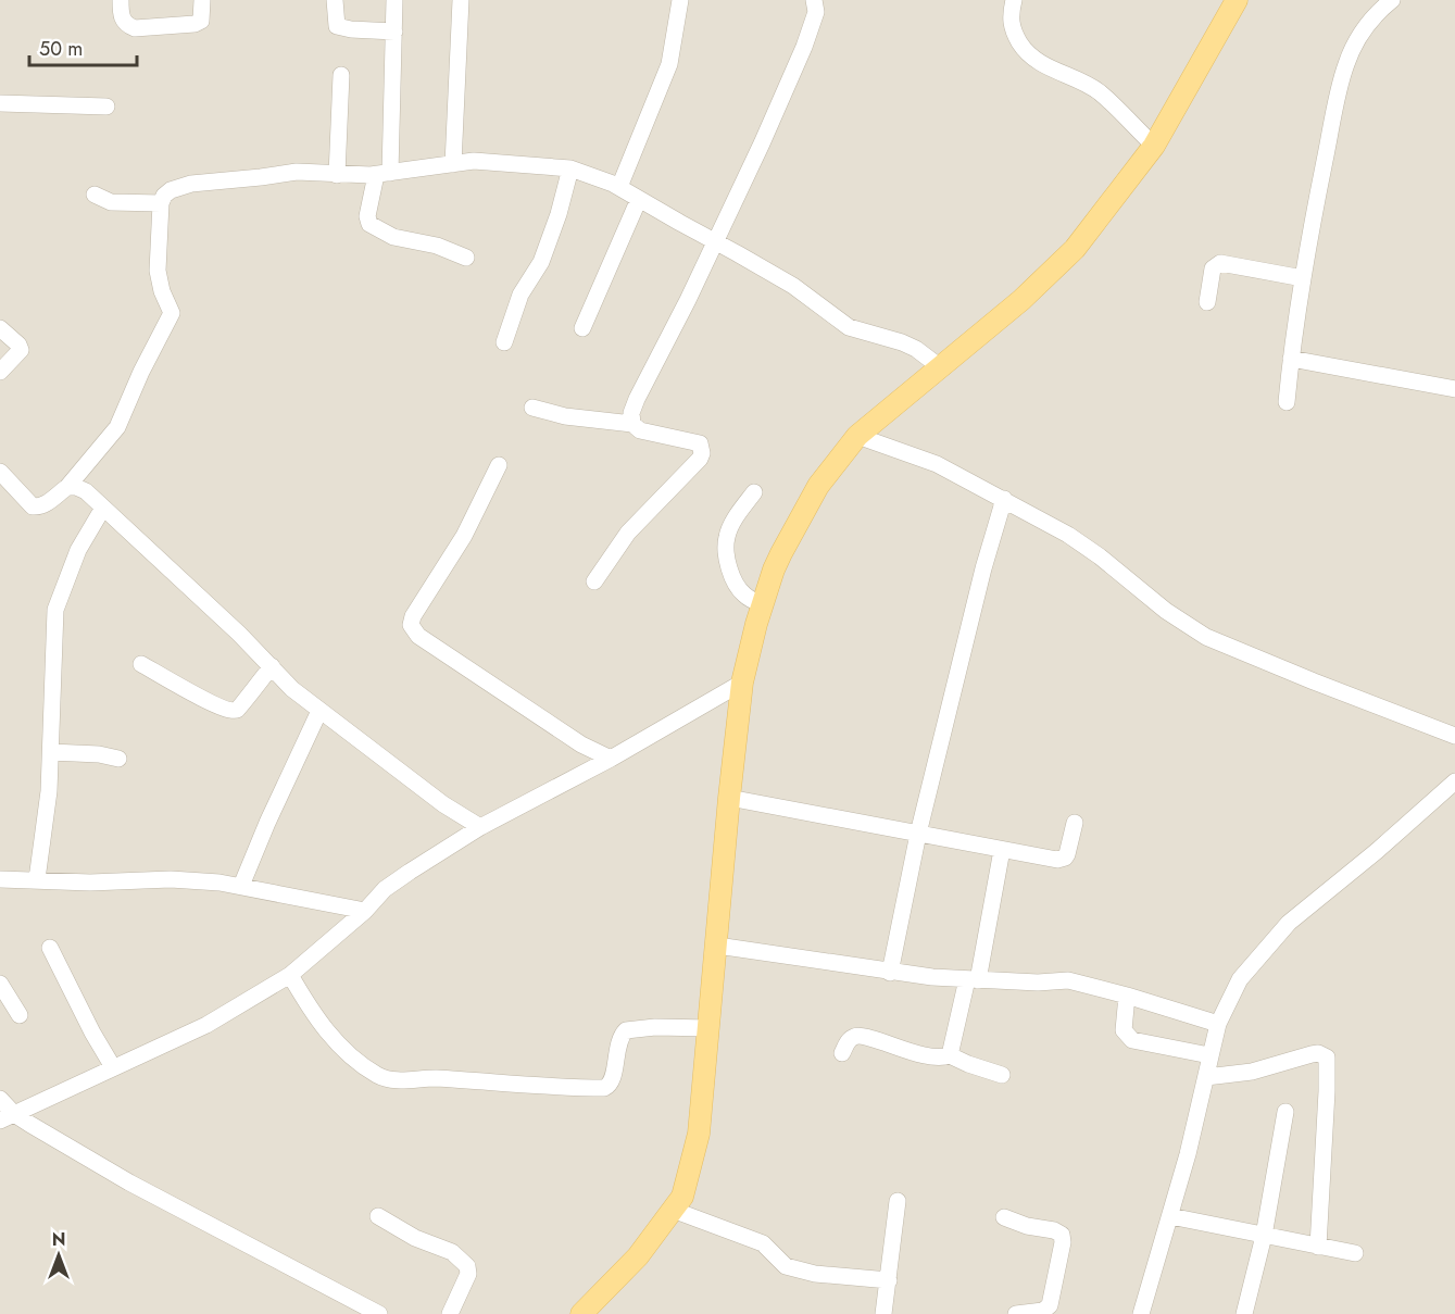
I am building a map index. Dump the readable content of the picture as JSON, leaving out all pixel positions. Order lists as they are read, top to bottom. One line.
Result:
{"scale_bar":"50 m","north":"top"}
